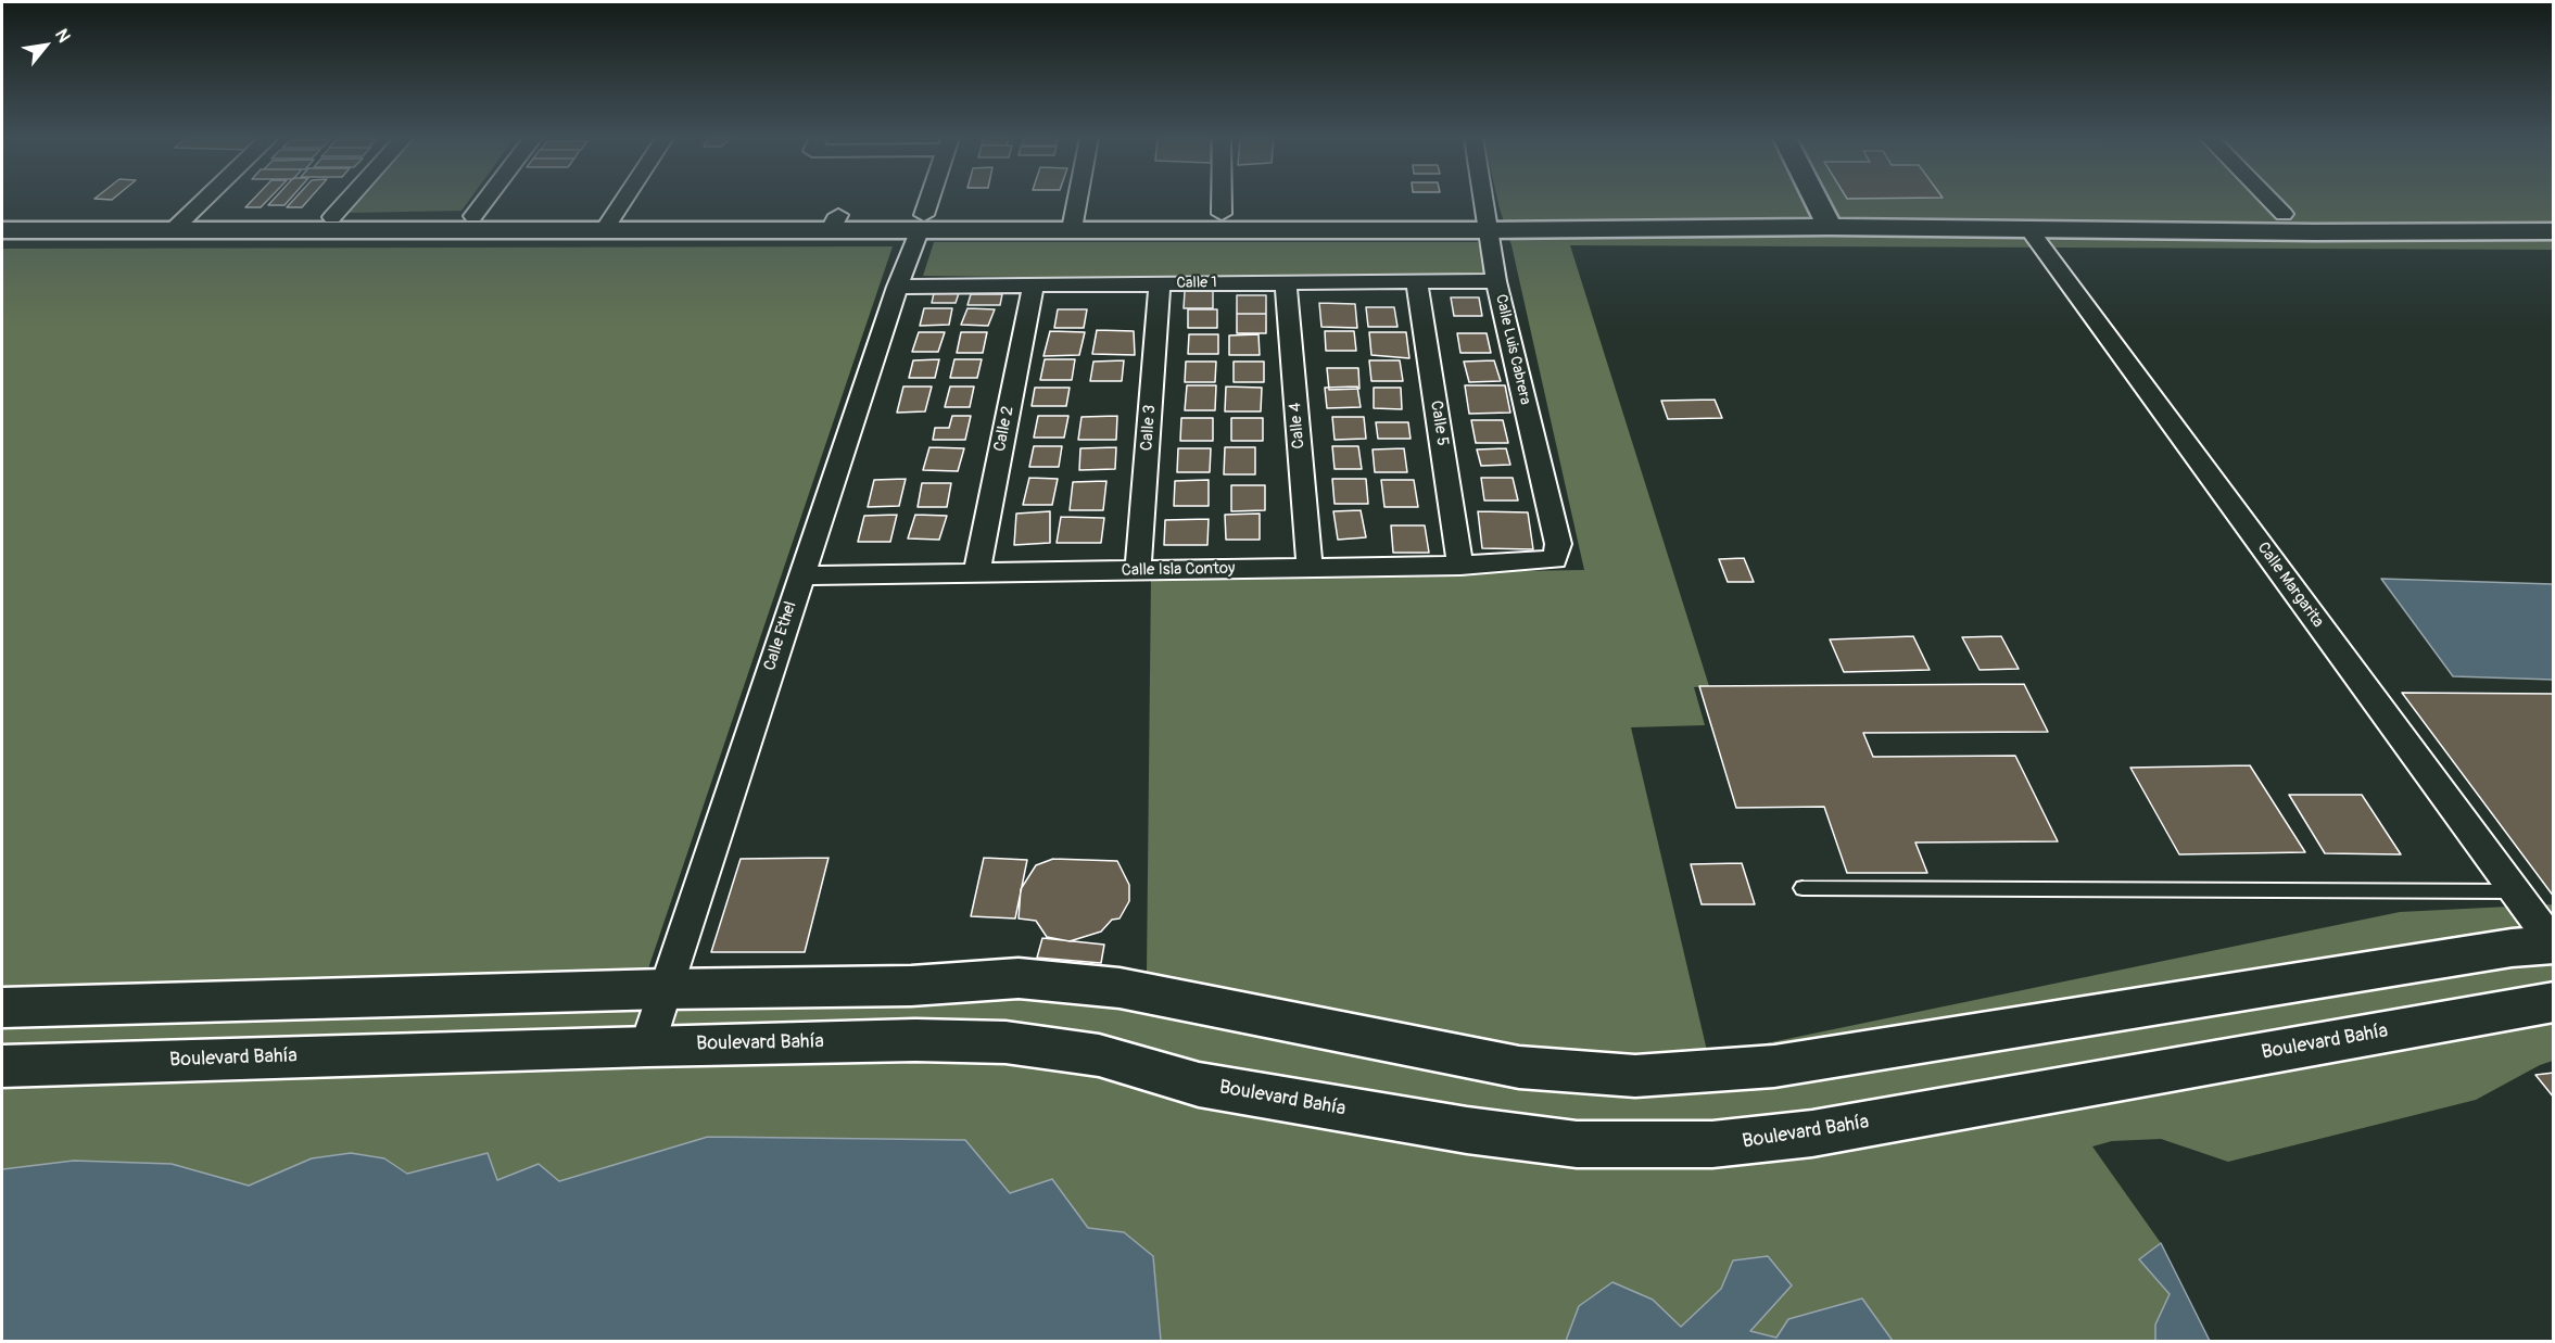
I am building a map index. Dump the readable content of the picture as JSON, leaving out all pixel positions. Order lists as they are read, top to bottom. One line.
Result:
{"streets":{"main road":["Boulevard Bahía"],"street":["Calle 1","Calle Luis Cabrera","Calle 5","Calle 4","Calle 3","Calle 2","Calle Isla Contoy","Calle Margarita","Calle Ethel"]},"crossings":[["Calle 1","Calle Luis Cabrera"],["Calle 1","Calle 5"],["Calle 1","Calle 4"],["Calle 1","Calle 3"],["Calle 1","Calle 2"],["Calle 1","Calle Ethel"],["Calle Luis Cabrera","Calle Isla Contoy"],["Calle 5","Calle Isla Contoy"],["Calle 4","Calle Isla Contoy"],["Calle 3","Calle Isla Contoy"],["Calle 2","Calle Isla Contoy"],["Calle Isla Contoy","Calle Ethel"],["Calle Ethel","Boulevard Bahía"]],"north":"top right"}
